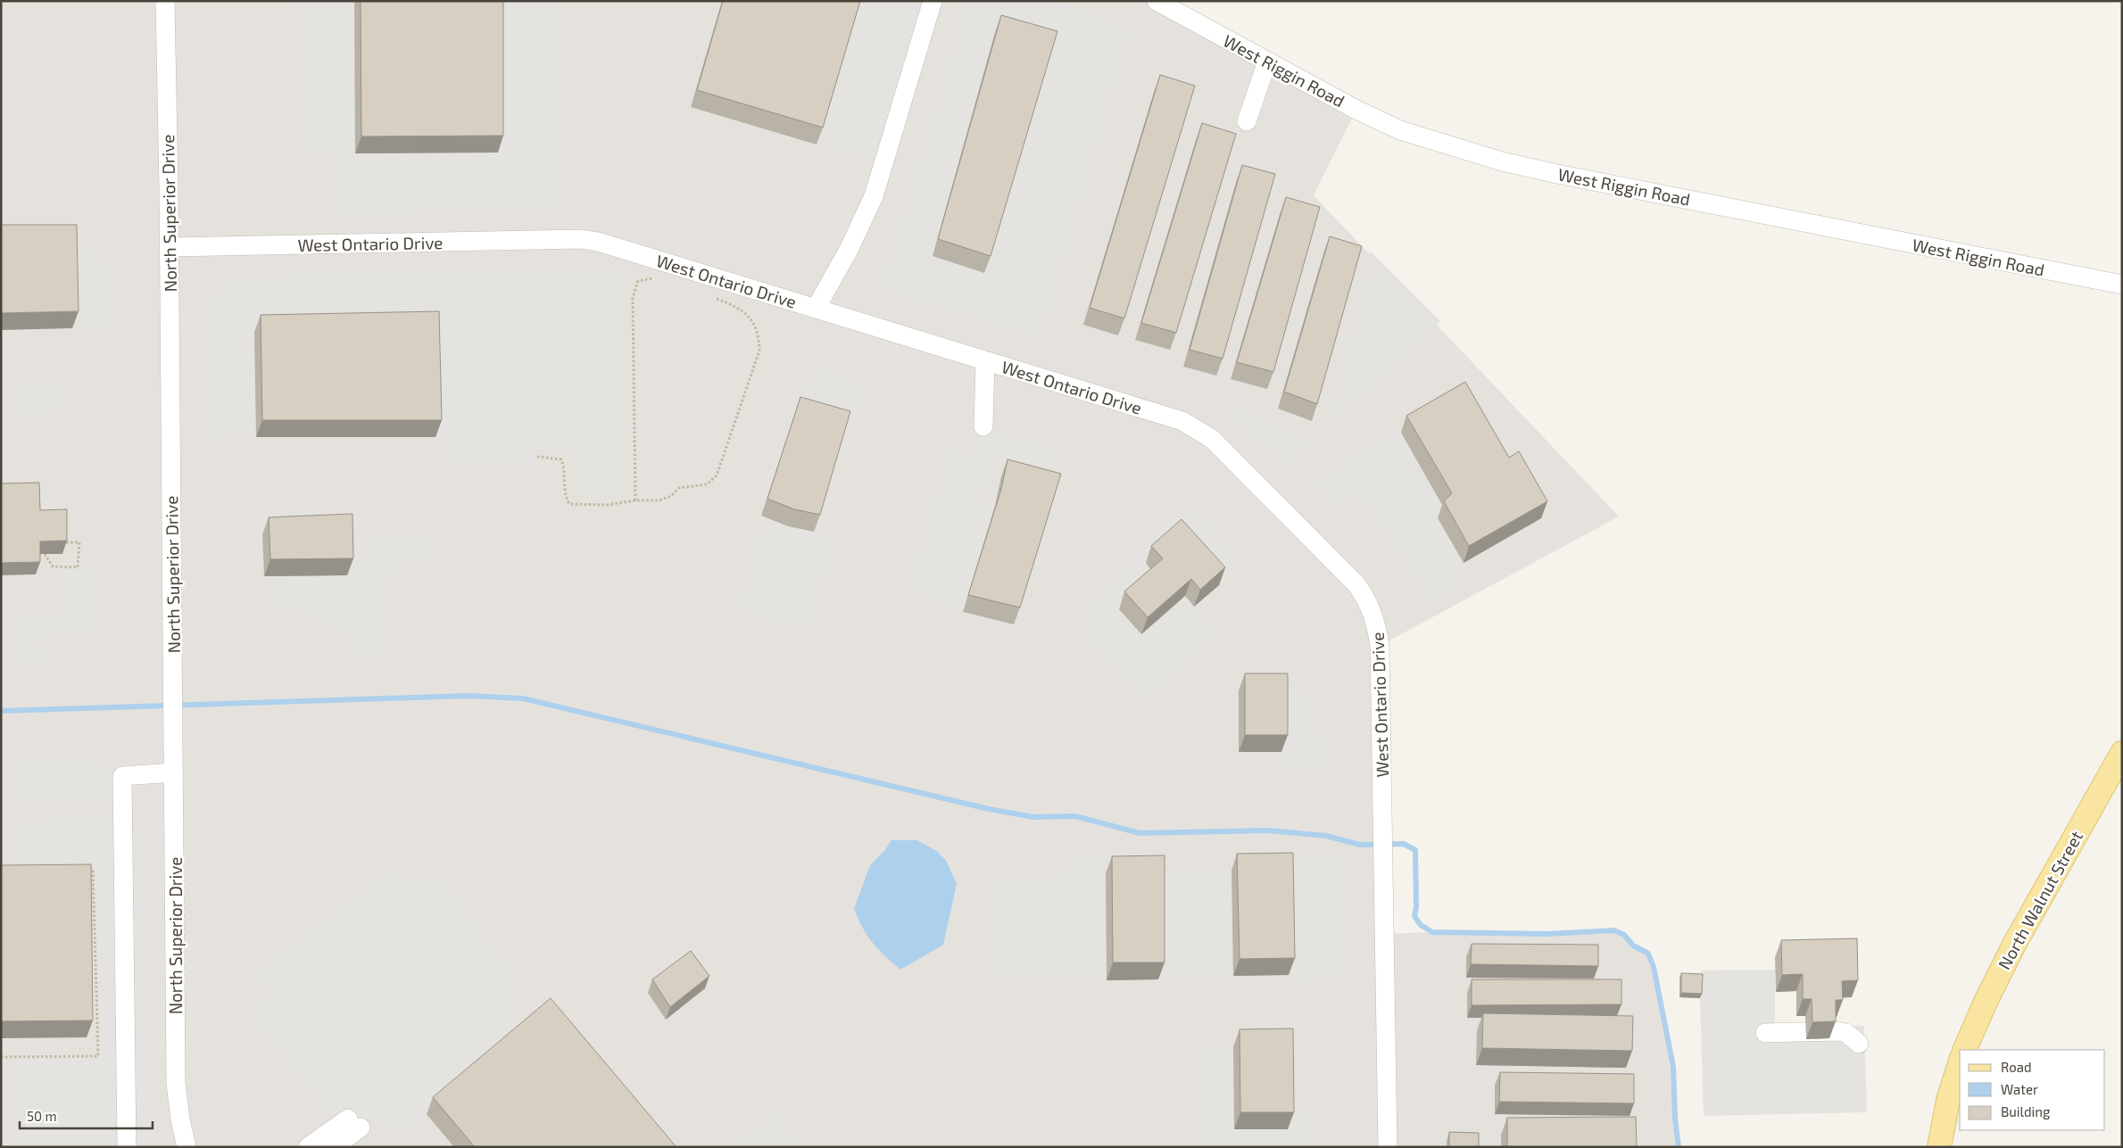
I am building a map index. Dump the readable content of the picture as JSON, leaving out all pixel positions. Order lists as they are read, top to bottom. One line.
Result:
{"streets":{"main road":["North Walnut Street"],"street":["West Riggin Road","North Superior Drive","West Ontario Drive"]},"crossings":[["North Superior Drive","West Ontario Drive"]],"legend":["Road","Water","Building"],"scale_bar":"50 m"}
